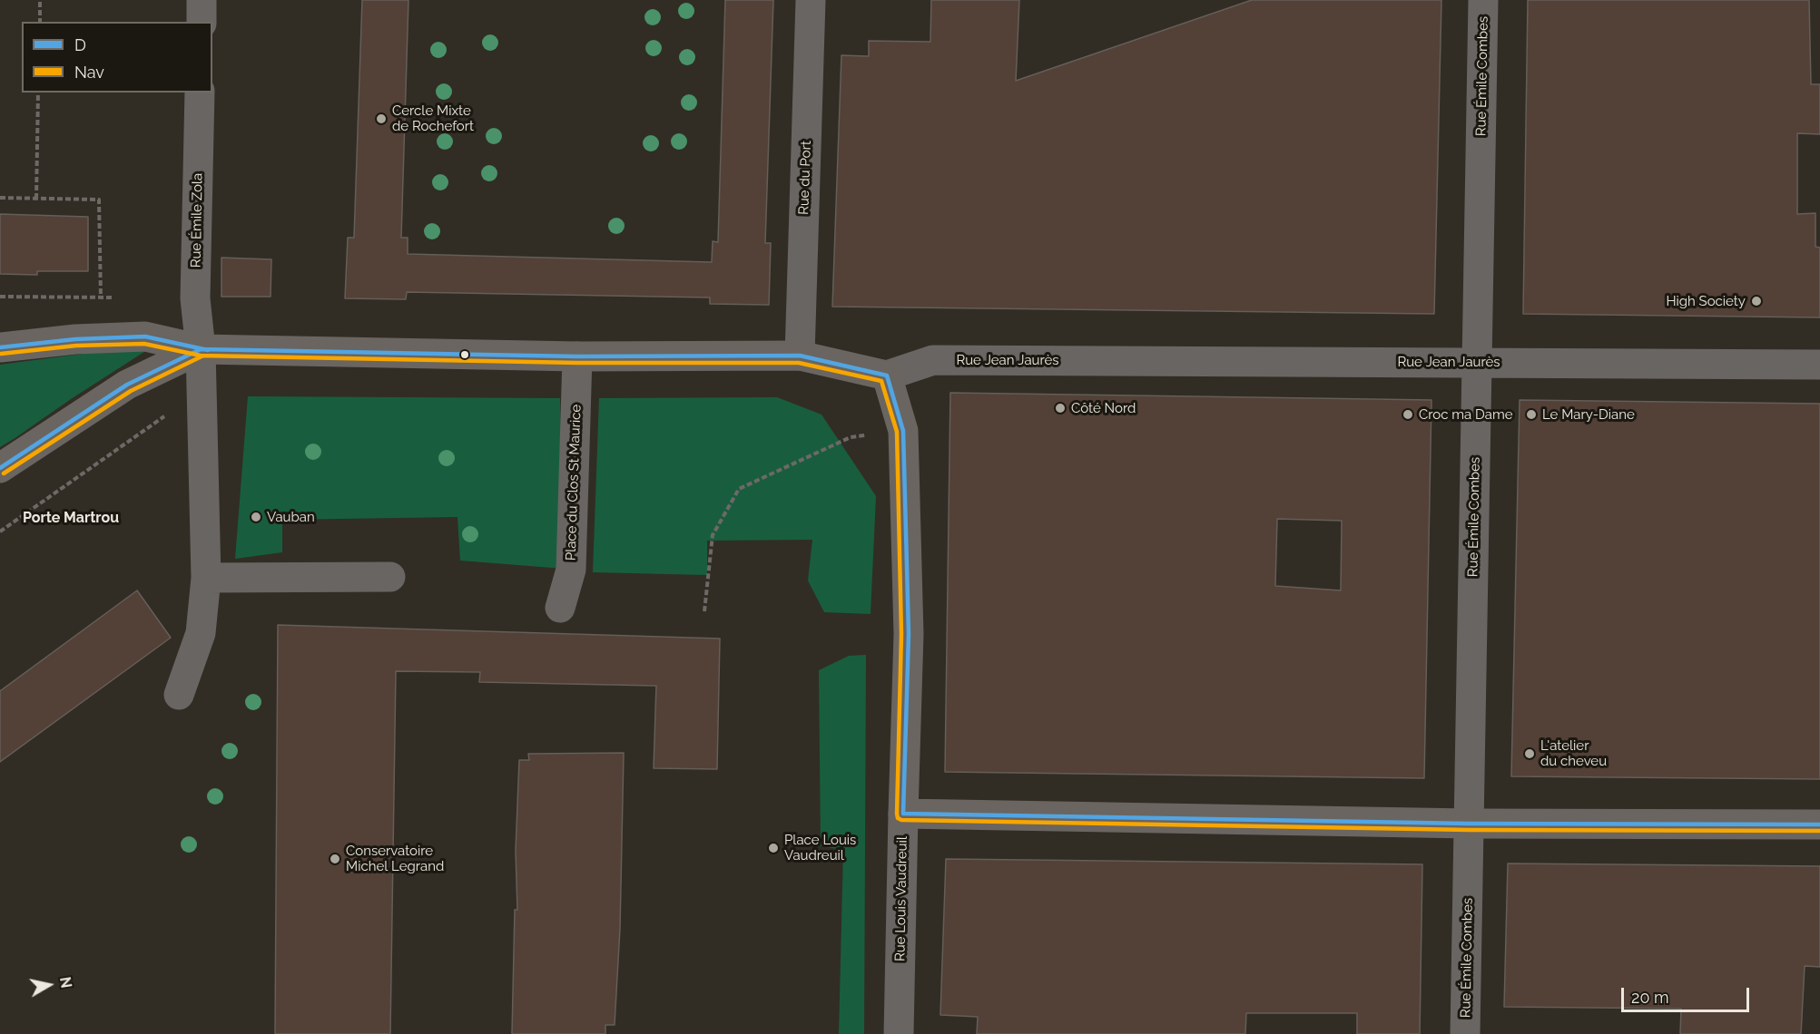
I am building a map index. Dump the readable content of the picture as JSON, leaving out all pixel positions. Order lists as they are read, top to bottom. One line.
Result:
{"streets":{"main road":["Rue Louis Vaudreuil"],"street":["Rue Émile Combes","Rue du Port","Rue Émile Zola","Rue Jean Jaurès","Place du Clos St Maurice"]},"crossings":[["Rue Émile Combes","Rue Jean Jaurès"],["Rue Jean Jaurès","Rue Louis Vaudreuil"]],"districts":["Porte Martrou"],"places":["Cercle Mixte de Rochefort","High Society","Côté Nord","Croc ma Dame","Le Mary-Diane","Vauban","L'atelier du cheveu","Place Louis Vaudreuil","Conservatoire Michel Legrand"],"lines":["transit line D","transit line Nav"],"legend":["D","Nav"],"scale_bar":"20 m","north":"right"}
